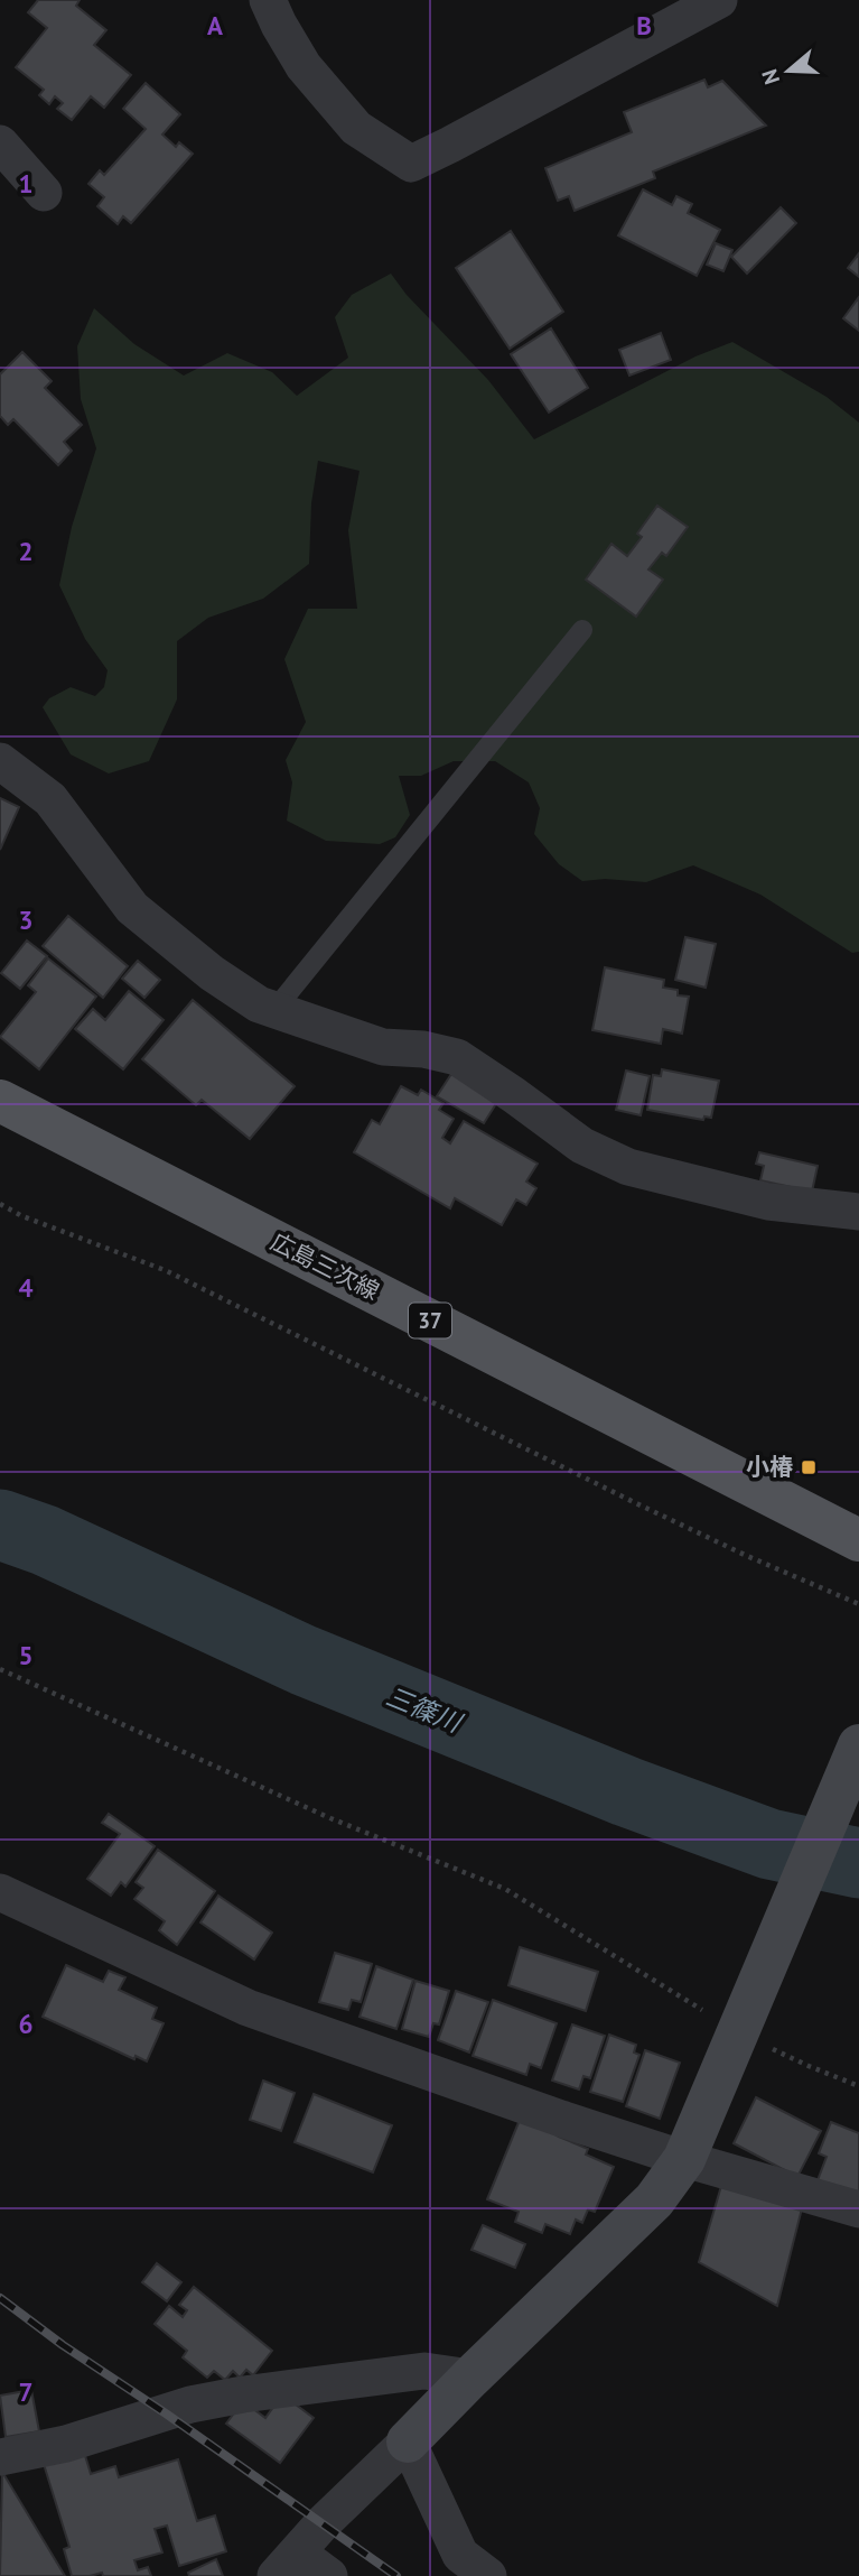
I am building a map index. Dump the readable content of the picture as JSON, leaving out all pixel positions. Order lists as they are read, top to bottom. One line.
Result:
{"streets":{"main road":["広島三次線","37"]},"water":["三篠川"],"places":{"transit":["小椿"]},"north":"left","grid":{"columns":["A","B"],"rows":["1","2","3","4","5","6","7"]}}
